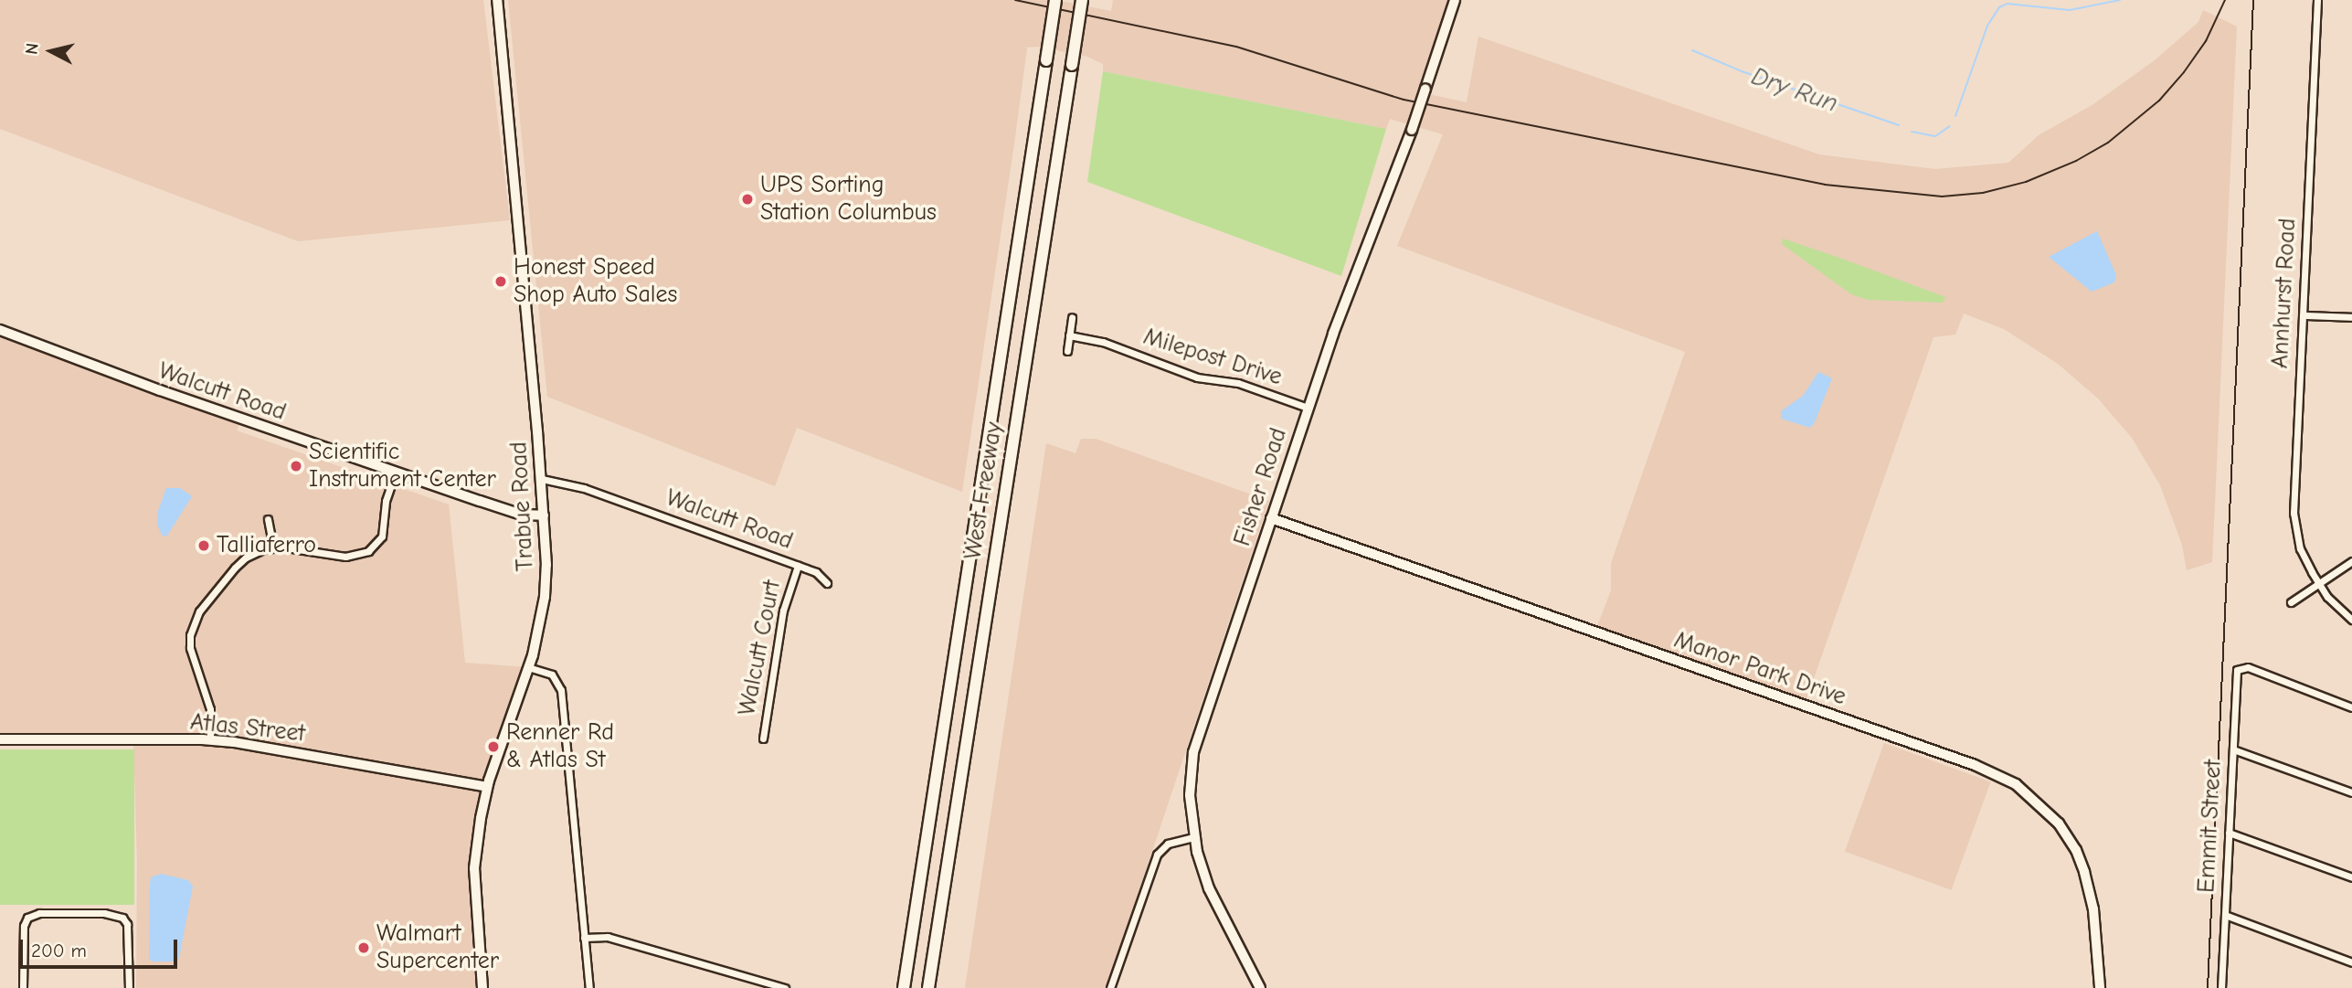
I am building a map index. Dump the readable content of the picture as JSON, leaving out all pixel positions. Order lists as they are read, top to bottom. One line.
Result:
{"streets":{"highway":["West Freeway"],"street":["Annhurst Road","Milepost Drive","Walcutt Road","Fisher Road","Trabue Road","Walcutt Court","Manor Park Drive","Atlas Street","Emmit Street"]},"crossings":[["Milepost Drive","Fisher Road"],["Walcutt Road","Trabue Road"],["Walcutt Road","Walcutt Court"],["Fisher Road","Manor Park Drive"],["Trabue Road","Atlas Street"]],"water":["Dry Run"],"places":["UPS Sorting Station Columbus","Honest Speed Shop Auto Sales","Scientific Instrument Center","Talliaferro","Renner Rd & Atlas St","Walmart Supercenter"],"scale_bar":"200 m","north":"left"}
